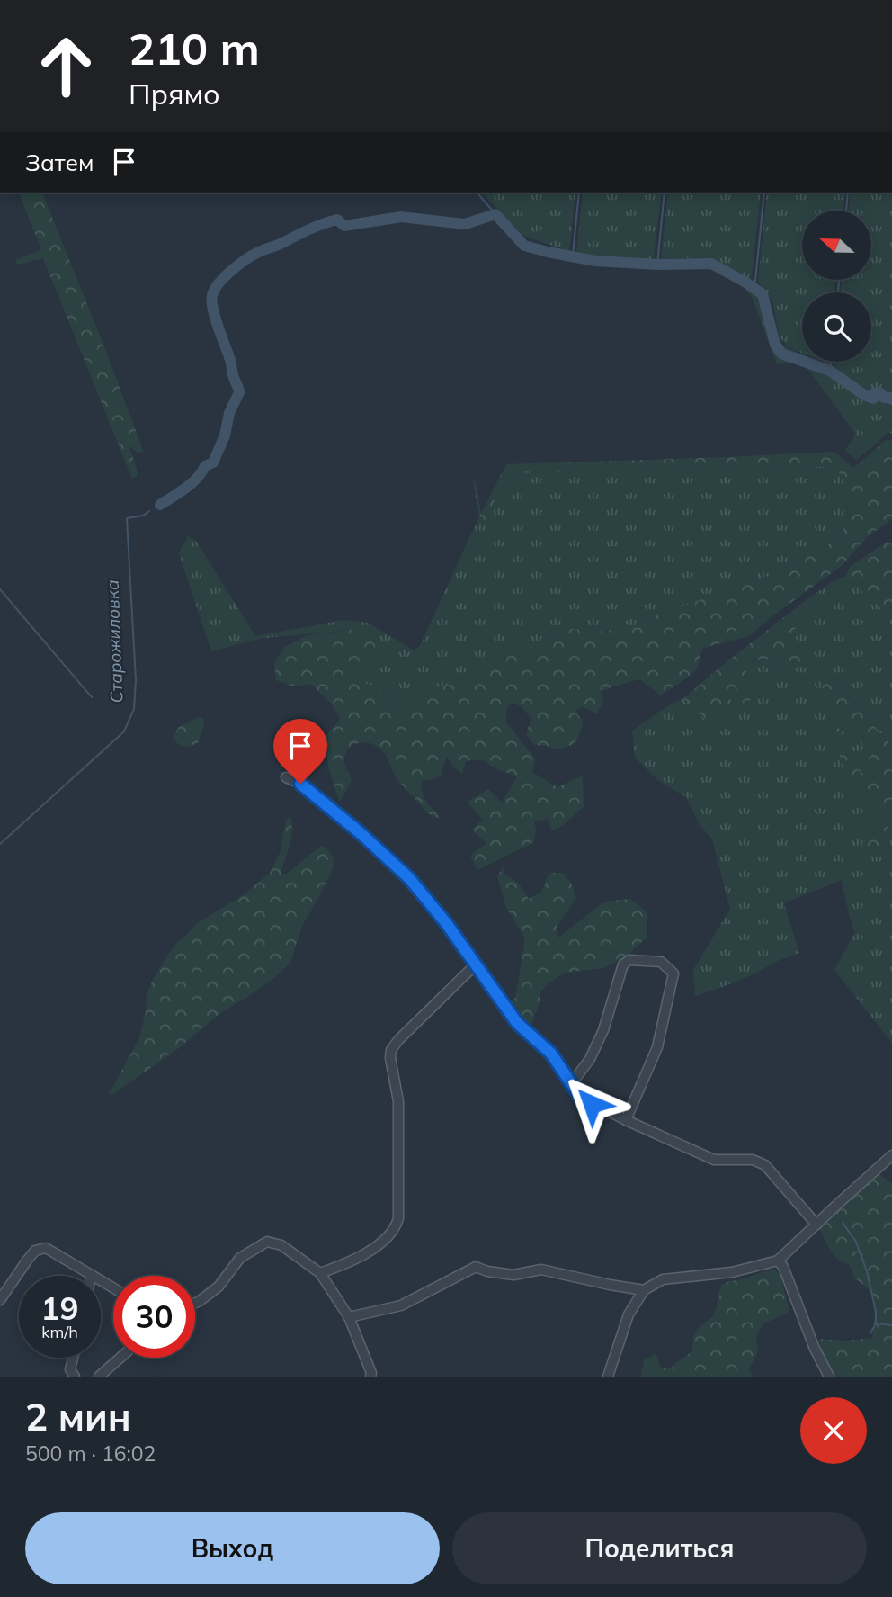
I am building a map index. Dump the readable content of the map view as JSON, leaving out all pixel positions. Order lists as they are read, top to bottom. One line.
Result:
{"water":["Старожиловка"],"north":"left","page":{"turn":["210 m","Прямо"],"then":"Затем","speed":"19 km/h","limit":"30","heading":["2 мин","500 m · 16:02"],"buttons":["Выход","Поделиться"]}}
